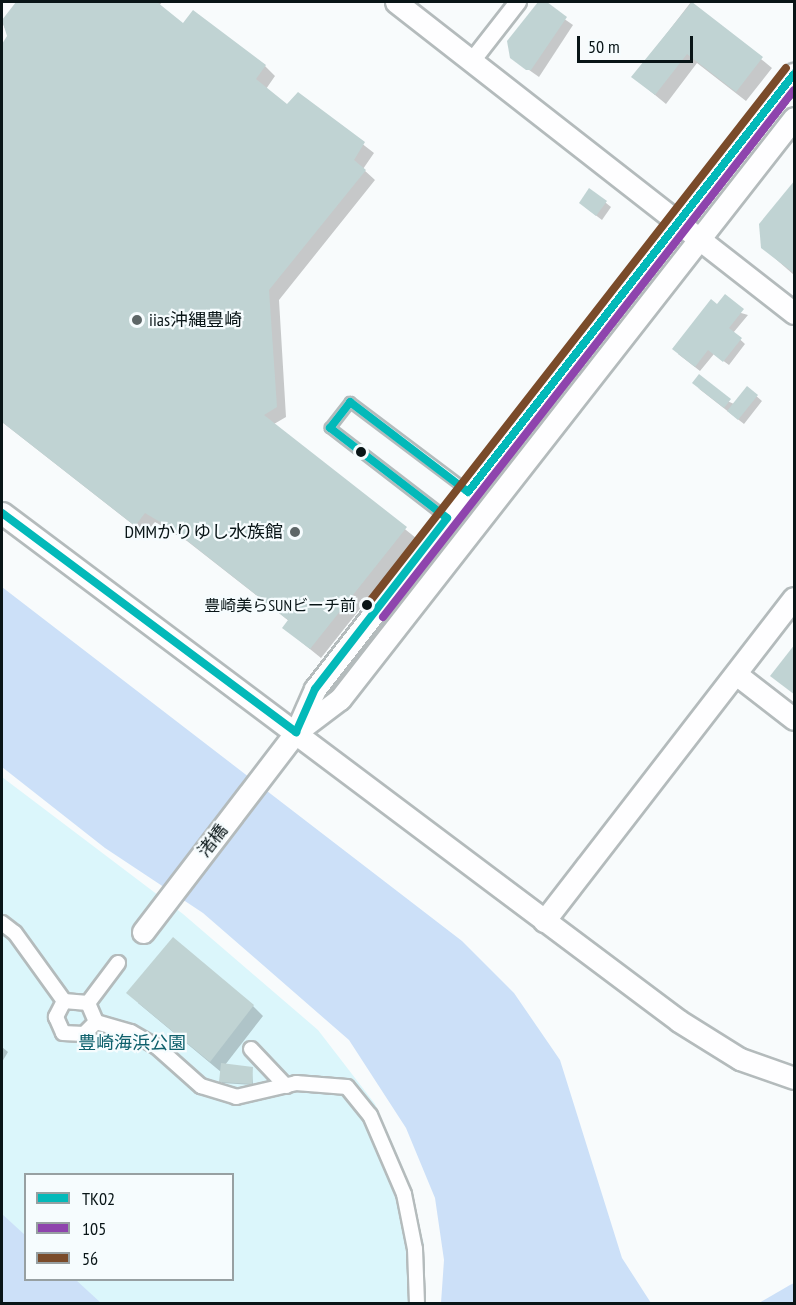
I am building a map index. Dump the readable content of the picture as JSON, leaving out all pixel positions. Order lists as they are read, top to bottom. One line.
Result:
{"streets":{"street":["渚橋"]},"parks":["豊崎海浜公園"],"places":["iias沖縄豊崎","DMMかりゆし水族館","豊崎美らSUNビーチ前"],"lines":["transit line 56","transit line TK02","transit line 105"],"legend":["TK02","105","56"],"scale_bar":"50 m"}
